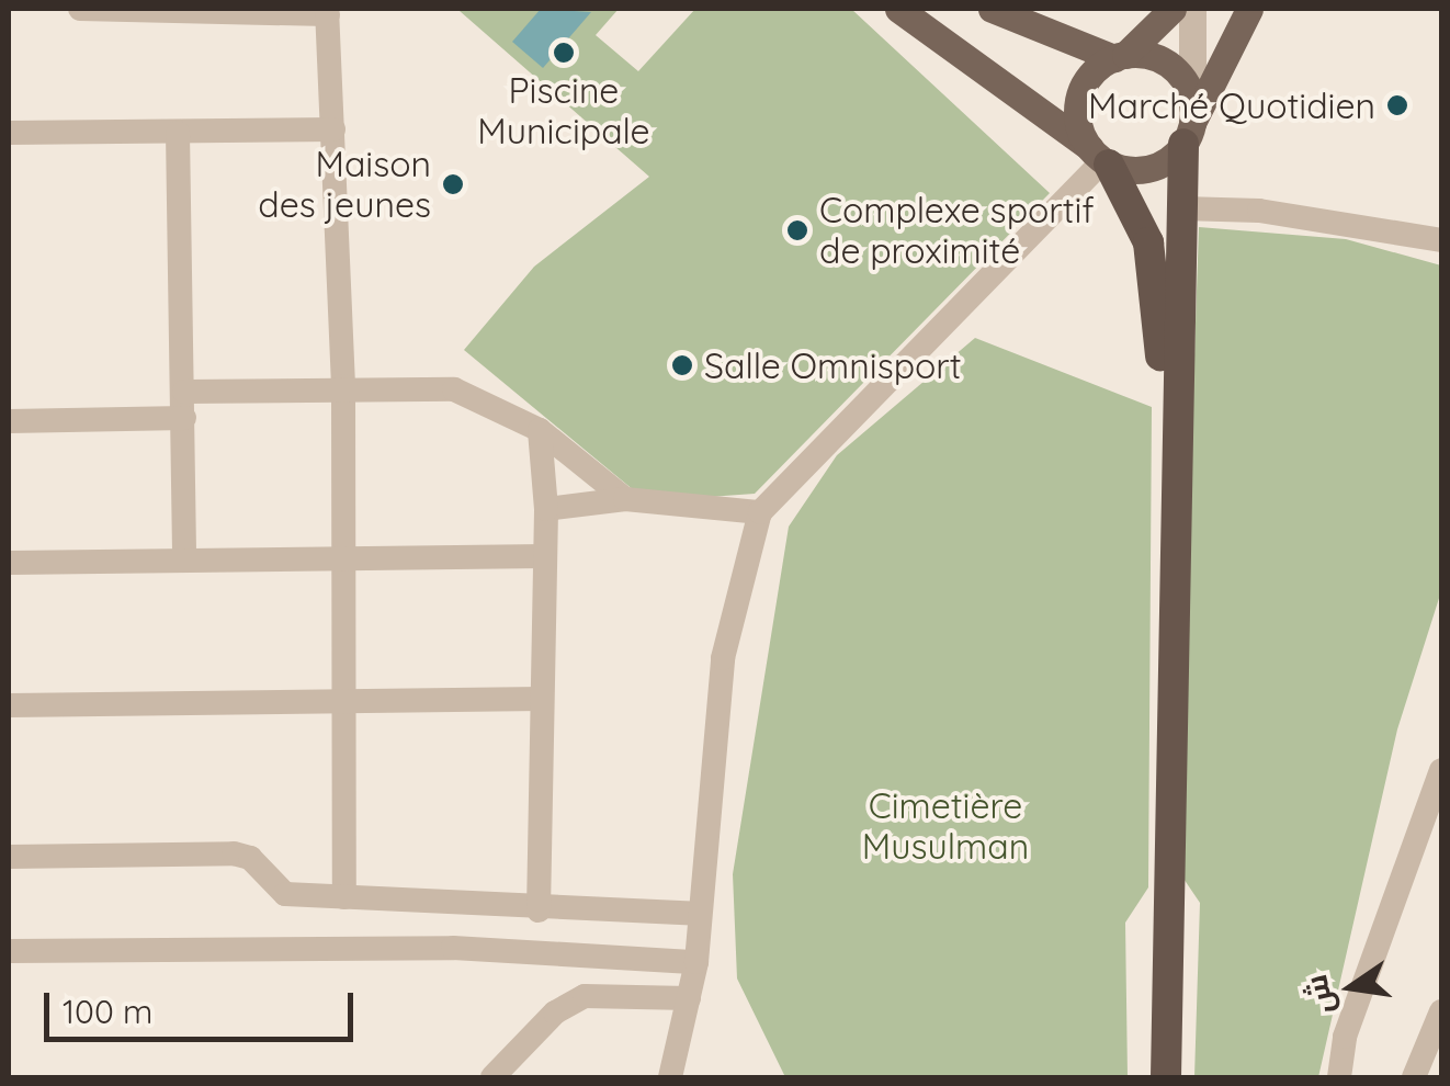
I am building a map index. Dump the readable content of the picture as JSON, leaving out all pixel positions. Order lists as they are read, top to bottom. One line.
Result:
{"parks":["Cimetière Musulman"],"places":["Piscine Municipale","Marché Quotidien","Maison des jeunes","Complexe sportif de proximité","Salle Omnisport"],"scale_bar":"100 m","north":"left"}
